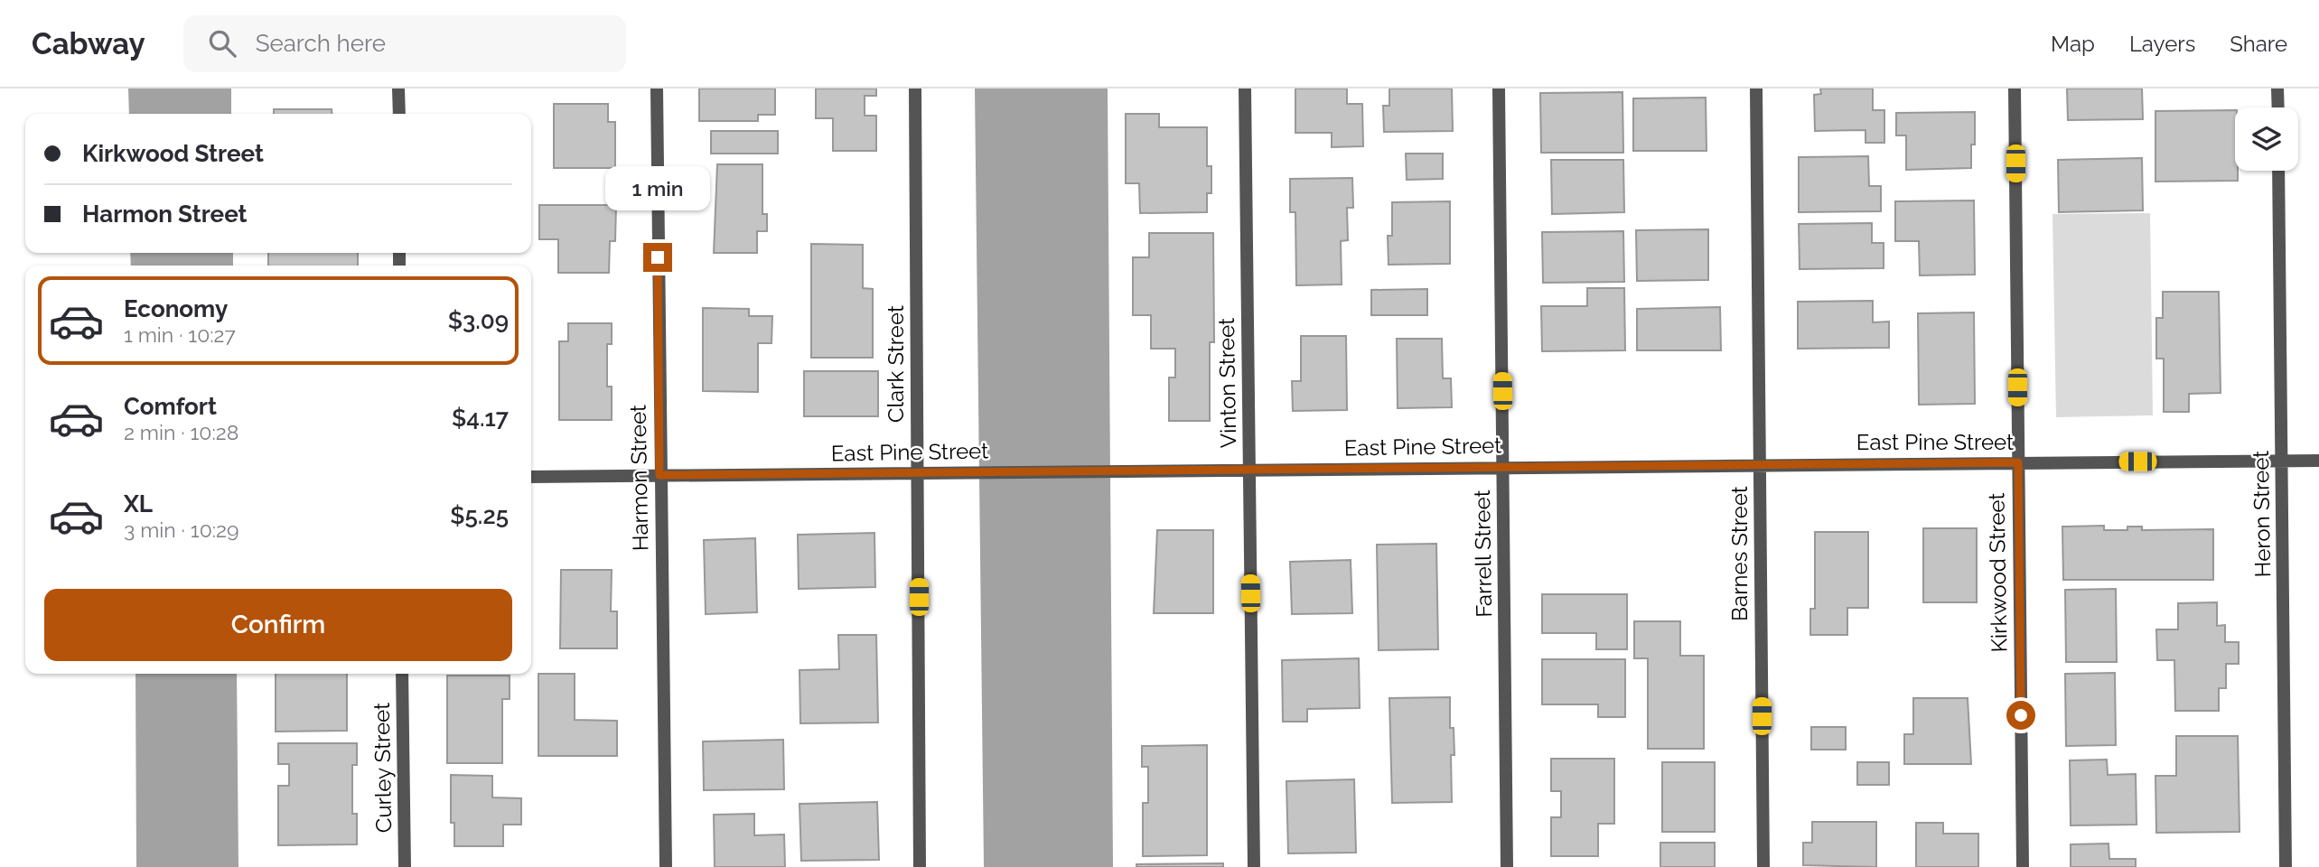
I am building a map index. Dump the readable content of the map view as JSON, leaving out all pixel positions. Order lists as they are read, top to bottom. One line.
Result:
{"streets":{"street":["Clark Street","Vinton Street","East Pine Street","Harmon Street","Heron Street","Farrell Street","Barnes Street","Kirkwood Street","Curley Street"]},"crossings":[["Clark Street","East Pine Street"],["Vinton Street","East Pine Street"],["East Pine Street","Harmon Street"],["East Pine Street","Heron Street"],["East Pine Street","Farrell Street"],["East Pine Street","Barnes Street"],["East Pine Street","Kirkwood Street"]],"page":{"header":"Cabway","search":"Search here","nav":["Map","Layers","Share"],"banner":["Kirkwood Street","Harmon Street"],"bubble":"1 min","list":[{"name":"Economy","note":"1 min · 10:27","value":"$3.09"},{"name":"Comfort","note":"2 min · 10:28","value":"$4.17"},{"name":"XL","note":"3 min · 10:29","value":"$5.25"}],"buttons":"Confirm"}}
